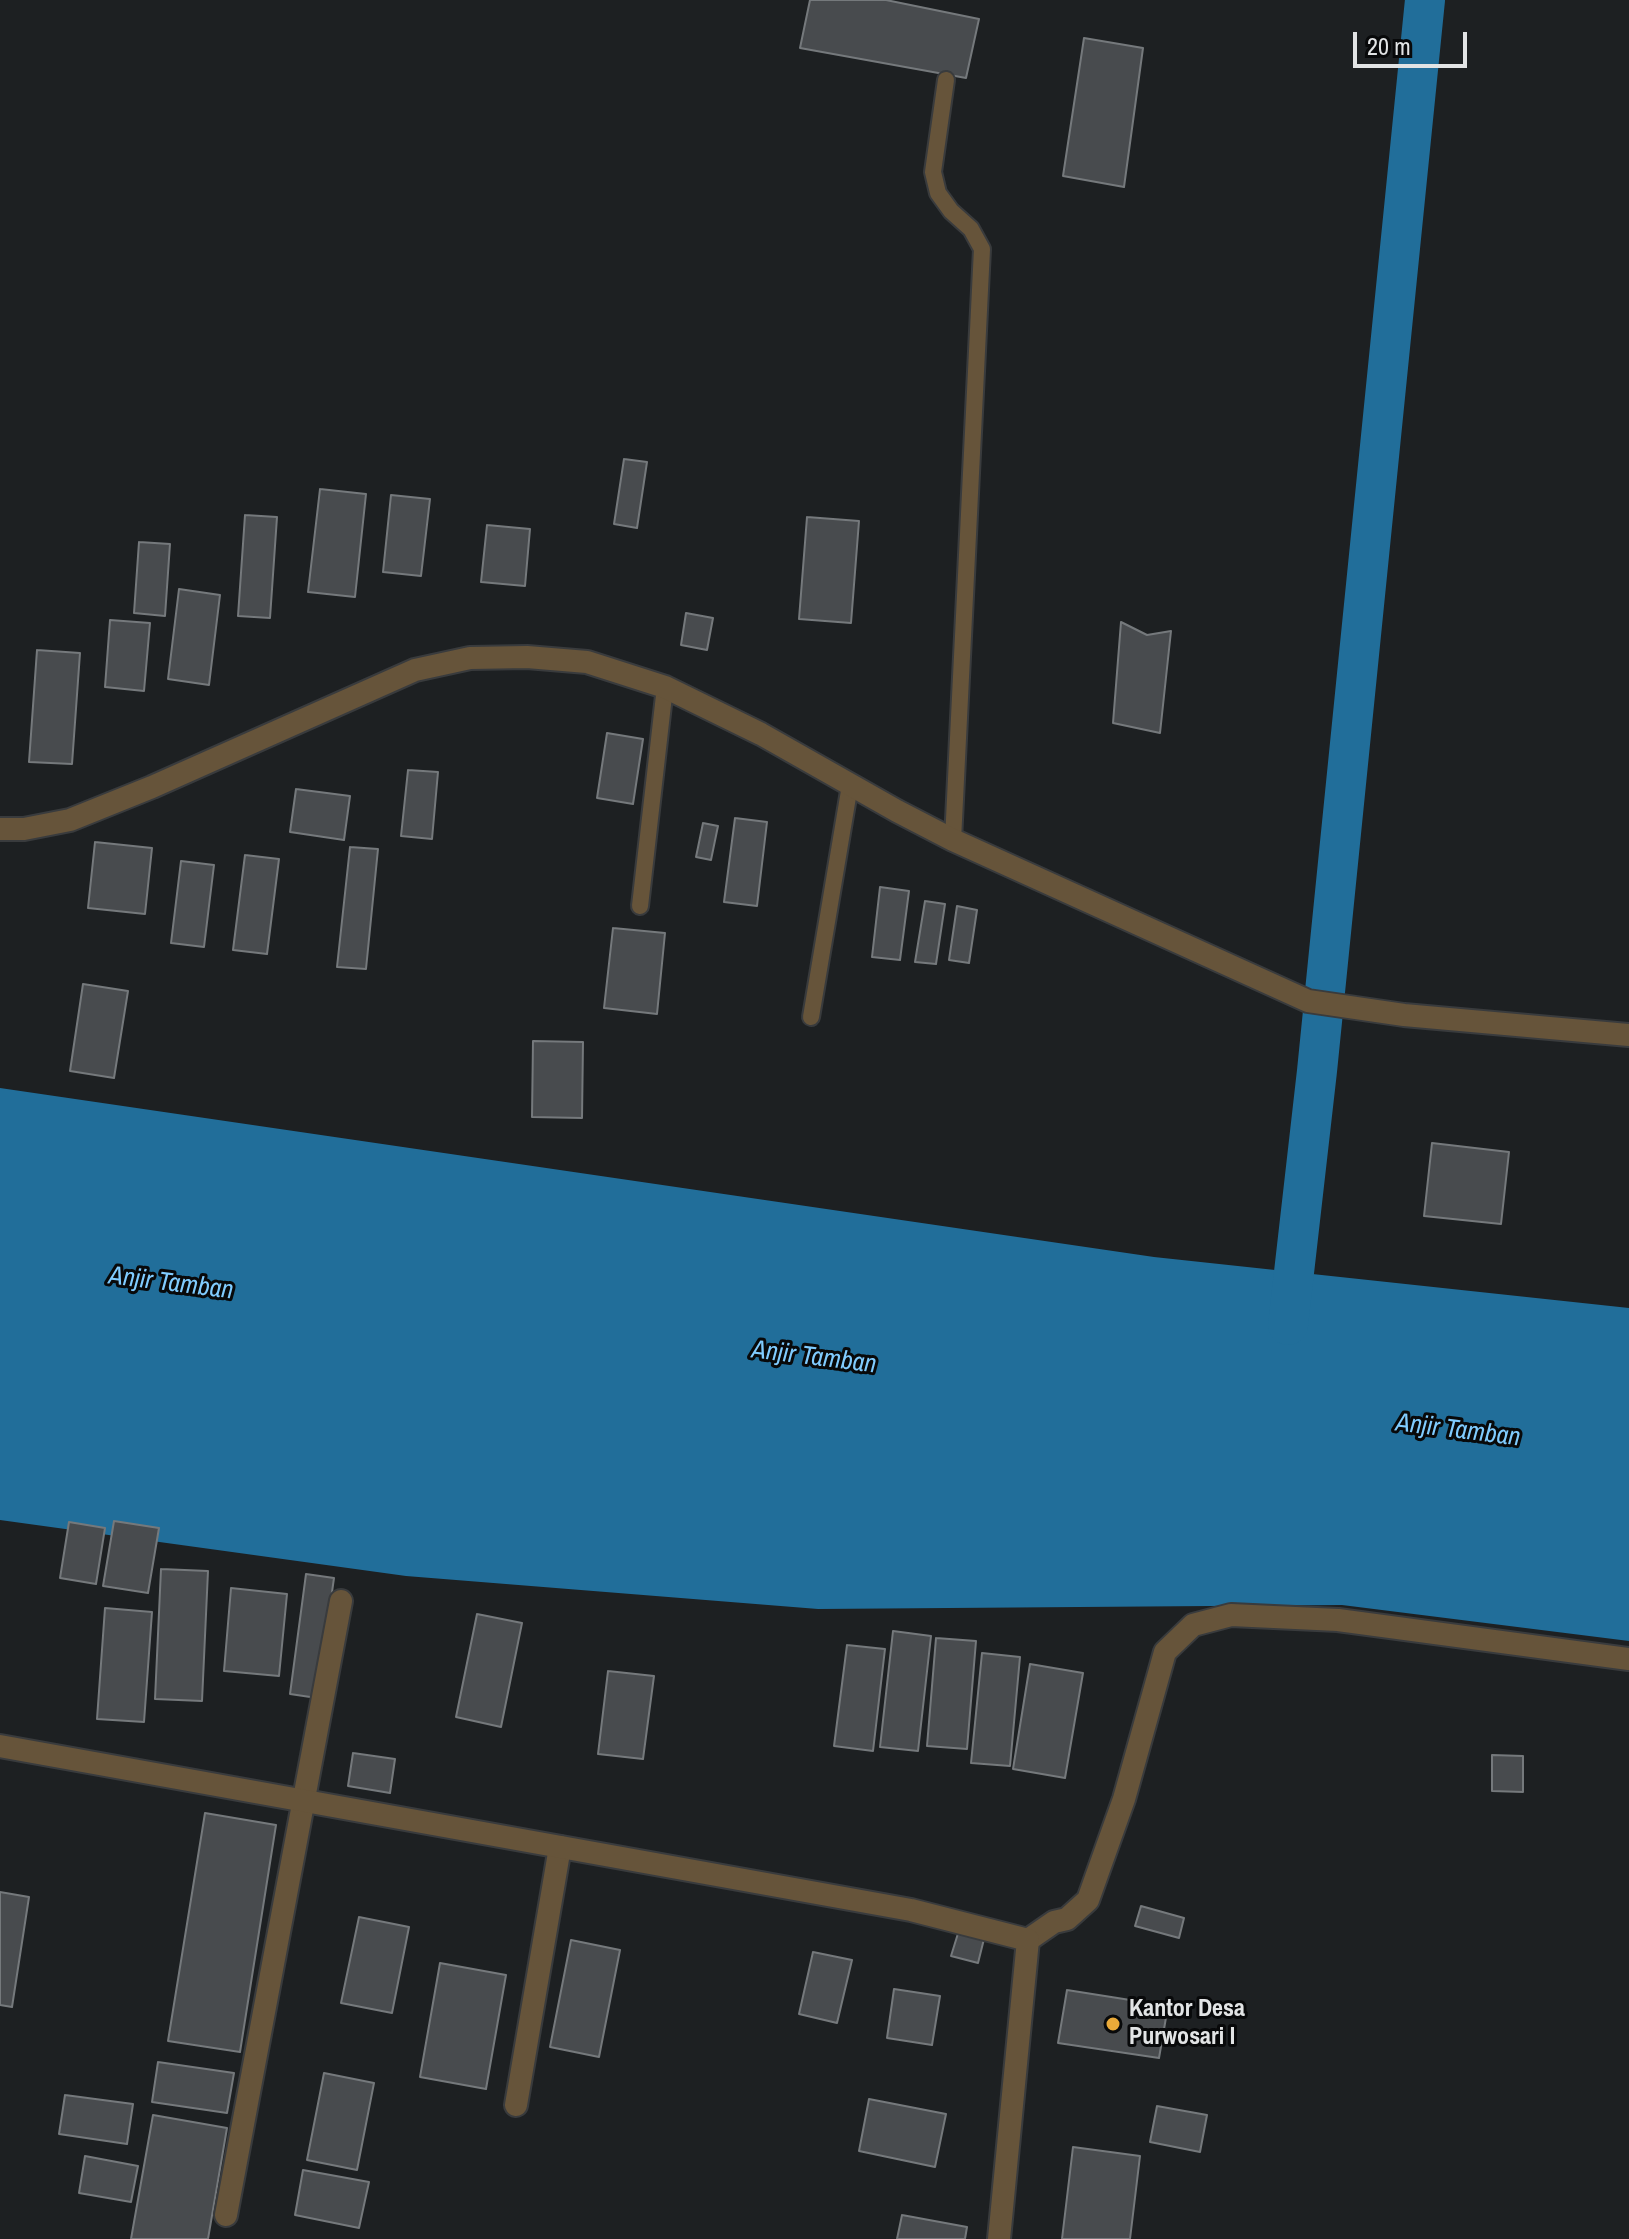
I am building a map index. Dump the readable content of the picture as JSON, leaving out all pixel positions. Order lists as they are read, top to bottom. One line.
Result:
{"water":["Anjir Tamban"],"places":["Kantor Desa Purwosari I"],"scale_bar":"20 m"}
